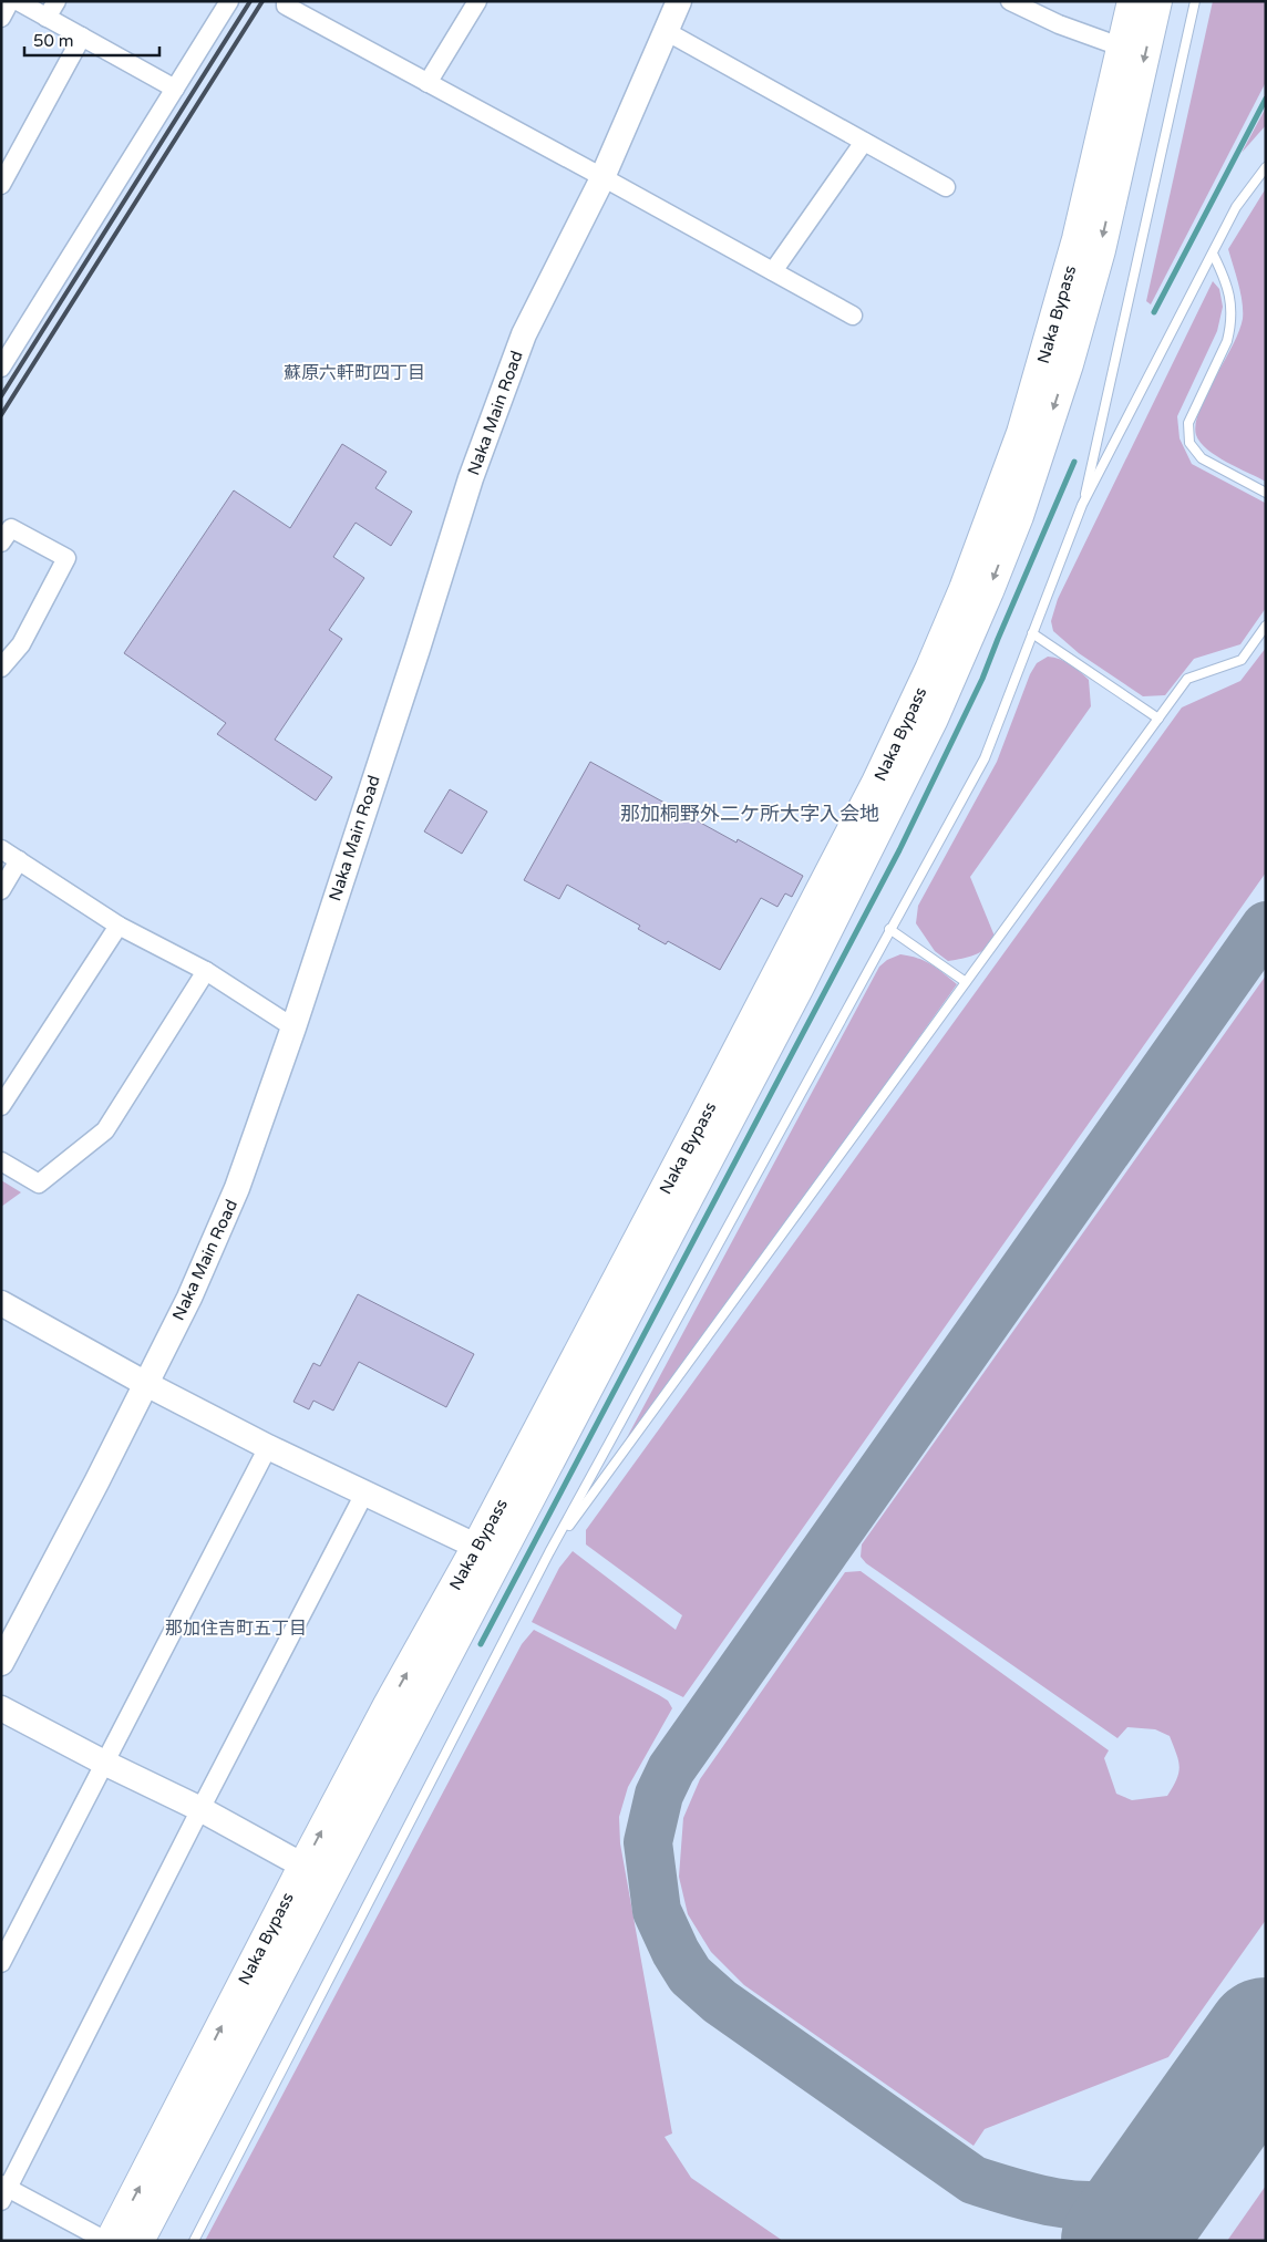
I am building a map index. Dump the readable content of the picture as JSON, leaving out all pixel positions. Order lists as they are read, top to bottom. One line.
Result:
{"streets":{"highway":["Naka Bypass"],"street":["Naka Main Road"]},"districts":["蘇原六軒町四丁目","那加桐野外二ケ所大字入会地","那加住吉町五丁目"],"scale_bar":"50 m"}
